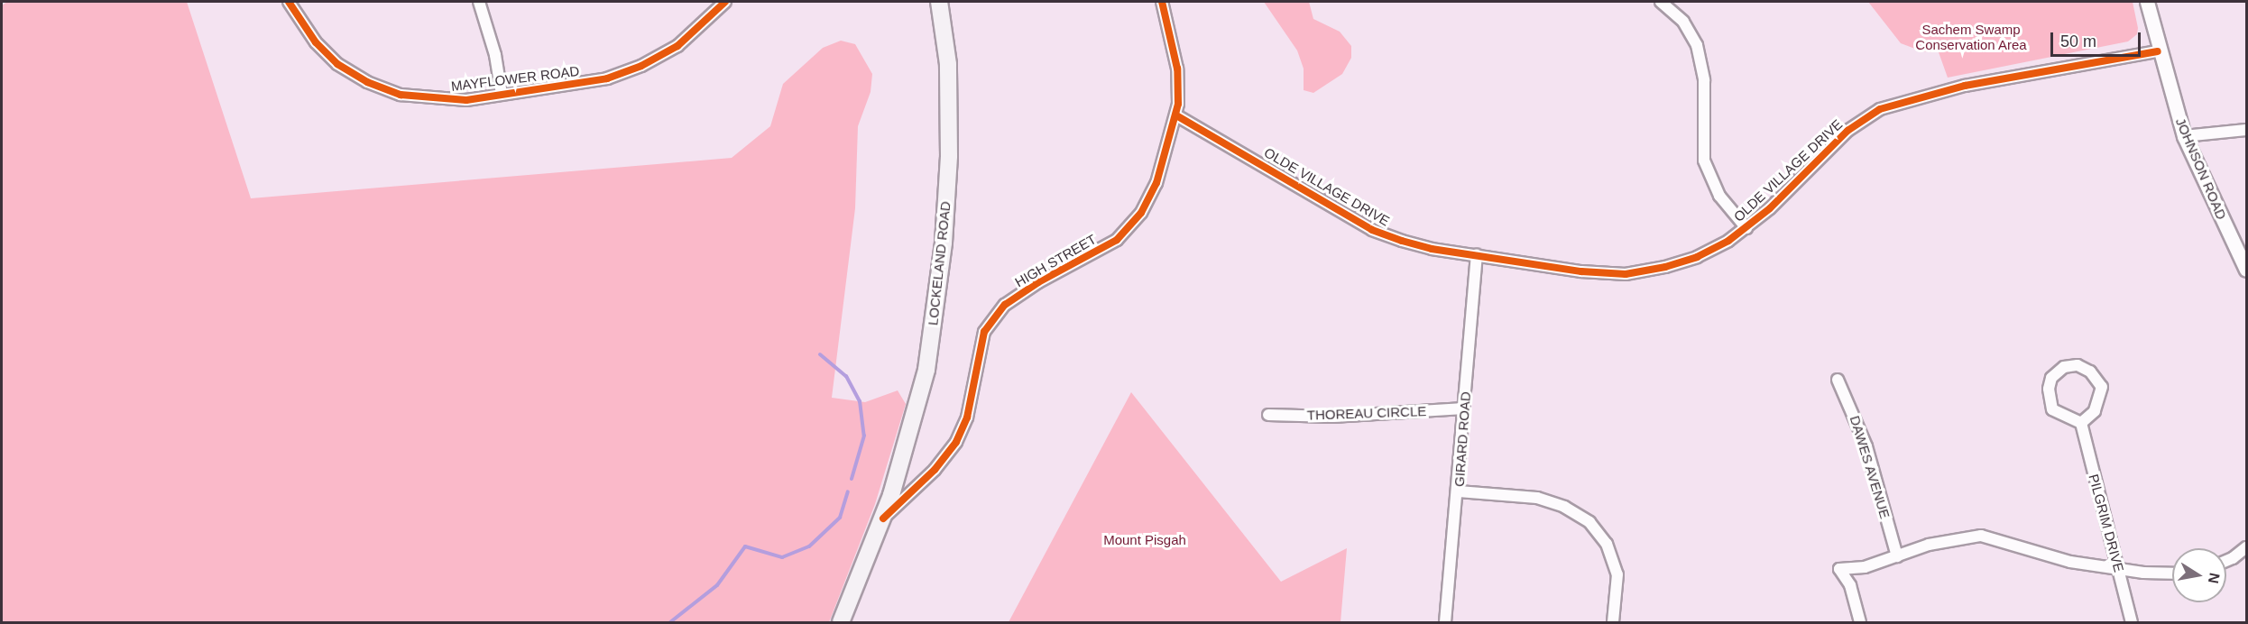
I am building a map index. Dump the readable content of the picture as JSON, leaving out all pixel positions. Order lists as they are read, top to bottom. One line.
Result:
{"streets":{"main road":["HIGH STREET","LOCKELAND ROAD"],"street":["MAYFLOWER ROAD","JOHNSON ROAD","OLDE VILLAGE DRIVE","THOREAU CIRCLE","GIRARD ROAD","DAWES AVENUE","PILGRIM DRIVE"]},"crossings":[["JOHNSON ROAD","OLDE VILLAGE DRIVE"],["OLDE VILLAGE DRIVE","HIGH STREET"],["OLDE VILLAGE DRIVE","GIRARD ROAD"],["HIGH STREET","LOCKELAND ROAD"],["THOREAU CIRCLE","GIRARD ROAD"]],"parks":["Sachem Swamp Conservation Area","Mount Pisgah"],"scale_bar":"50 m","north":"right"}
